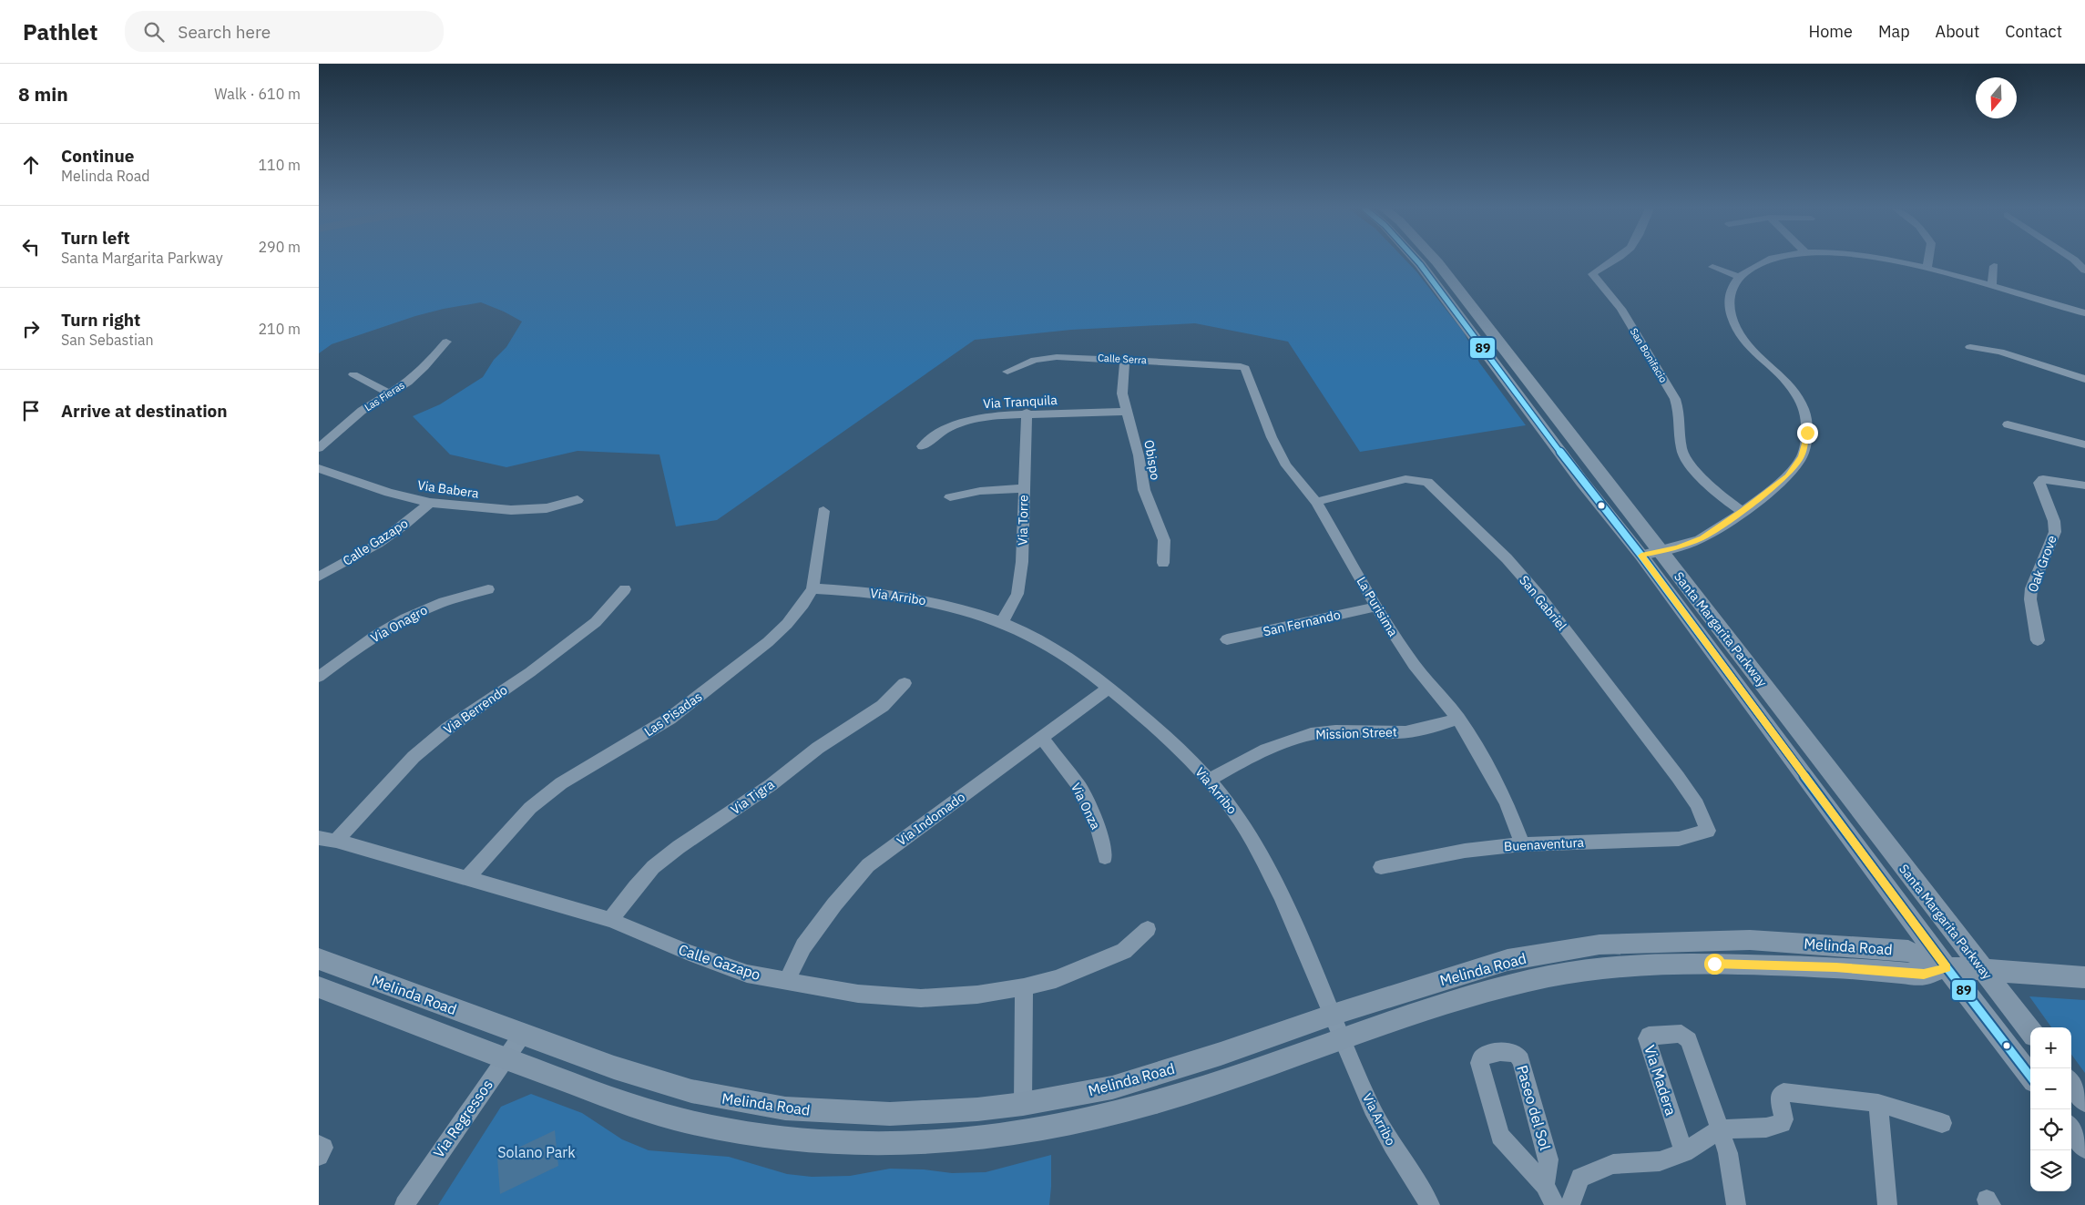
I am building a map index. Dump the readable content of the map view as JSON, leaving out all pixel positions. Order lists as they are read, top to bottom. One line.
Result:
{"streets":{"main road":["Santa Margarita Parkway","Melinda Road"],"street":["San Bonifacio","Calle Serra","Las Fieras","Via Tranquila","Obispo","Via Babera","Via Torre","Calle Gazapo","Oak Grove","Via Arribo","San Gabriel","La Purisima","San Fernando","Via Onagro","Via Berrendo","Las Pisadas","Mission Street","Via Tigra","Via Onza","Via Indomado","Buenaventura","Via Madera","Paseo del Sol","Via Regressos"]},"crossings":[["Calle Serra","Obispo"],["Calle Serra","La Purisima"],["Via Tranquila","Obispo"],["Via Tranquila","Via Torre"],["Via Babera","Calle Gazapo"],["Via Torre","Via Arribo"],["Calle Gazapo","Via Berrendo"],["Calle Gazapo","Las Pisadas"],["Calle Gazapo","Via Tigra"],["Calle Gazapo","Via Indomado"],["Via Arribo","Las Pisadas"],["Via Arribo","Mission Street"],["Via Arribo","Via Indomado"],["Via Arribo","Melinda Road"],["San Gabriel","La Purisima"],["San Gabriel","Buenaventura"],["La Purisima","San Fernando"],["La Purisima","Mission Street"],["La Purisima","Buenaventura"],["Santa Margarita Parkway","Melinda Road"],["Via Onza","Via Indomado"],["Melinda Road","Via Regressos"]],"parks":["Solano Park"],"lines":["transit line 89"],"north":"bottom","page":{"header":"Pathlet","search":"Search here","nav":["Home","Map","About","Contact"],"heading":["8 min","Walk · 610 m"],"list":[["Continue","Melinda Road","110 m"],["Turn left","Santa Margarita Parkway","290 m"],["Turn right","San Sebastian","210 m"],"Arrive at destination"],"map_buttons":["+","−"]}}
